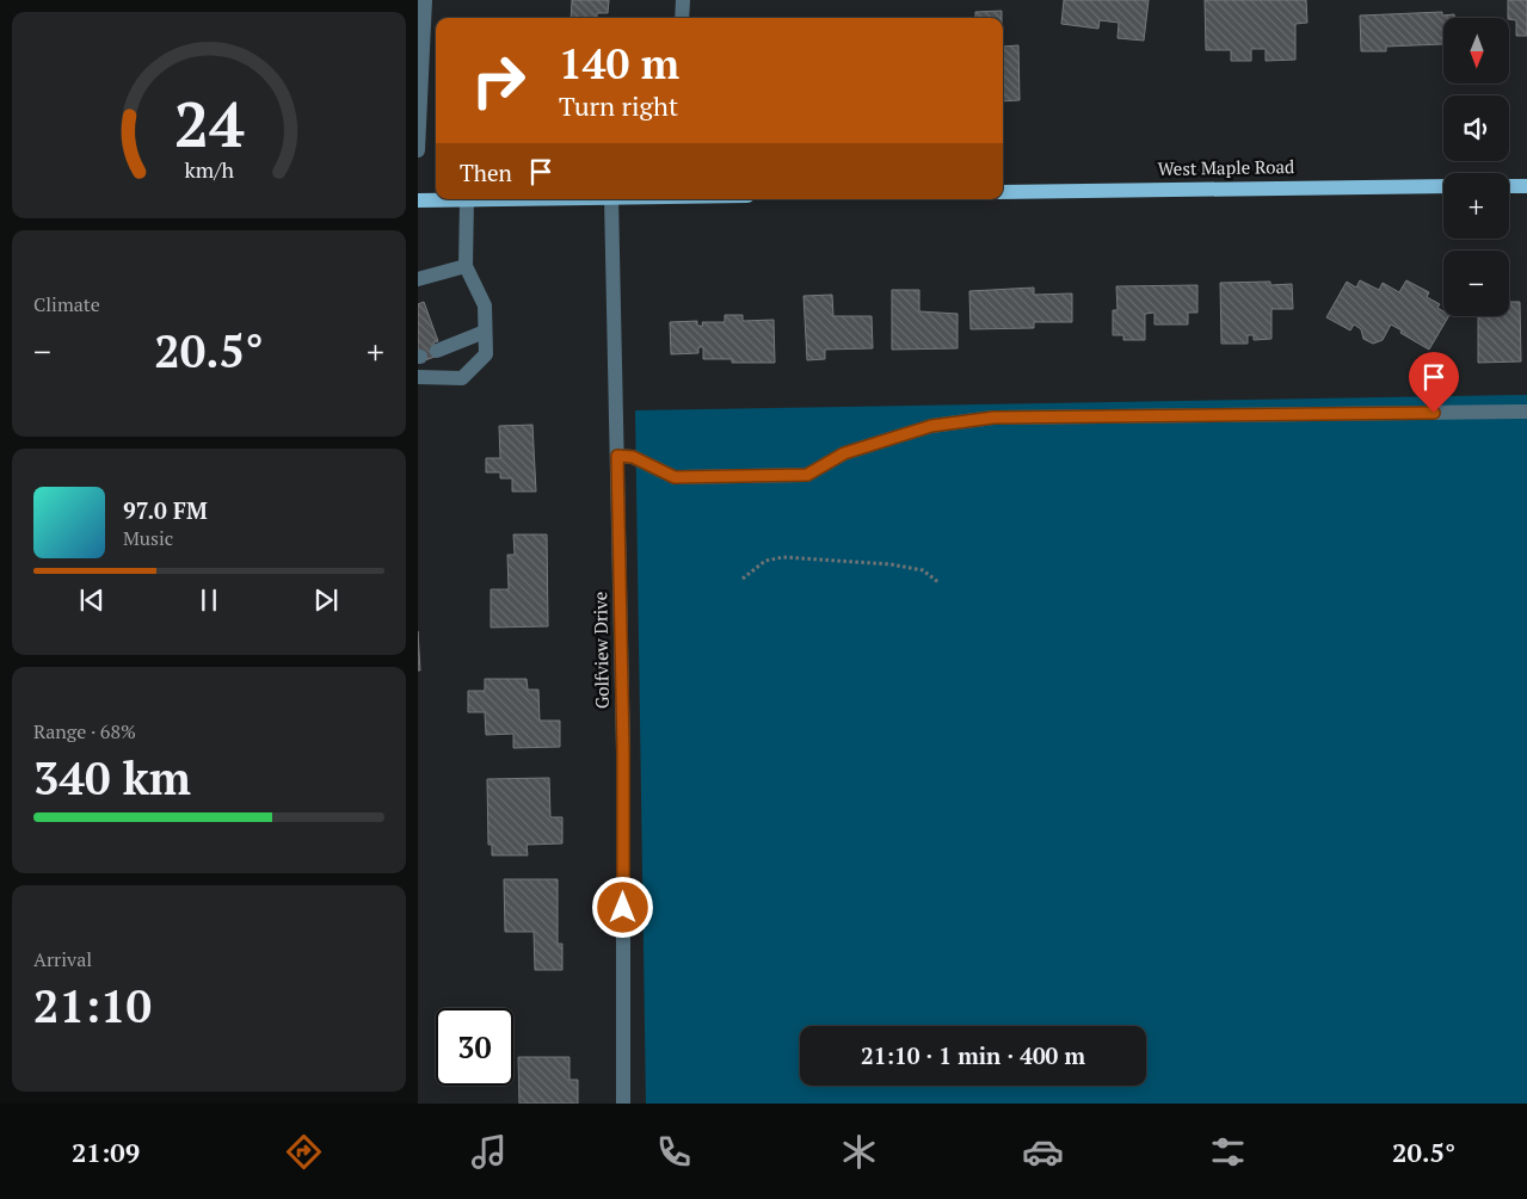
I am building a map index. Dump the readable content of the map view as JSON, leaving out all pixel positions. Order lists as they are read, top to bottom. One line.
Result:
{"streets":{"main road":["West Maple Road"],"street":["Golfview Drive"]},"north":"bottom","page":{"map_buttons":["+","−"],"turn":["140 m","Turn right"],"then":"Then","tile":["Climate",["Range · 68%","340 km"],["Arrival","21:10"]],"heat":["−","20.5°","+"],"song":["97.0 FM","Music"],"limit":"30","trip":"21:10 · 1 min · 400 m","tabs":["21:09","20.5°"],"gauge":["24","km/h"]}}
